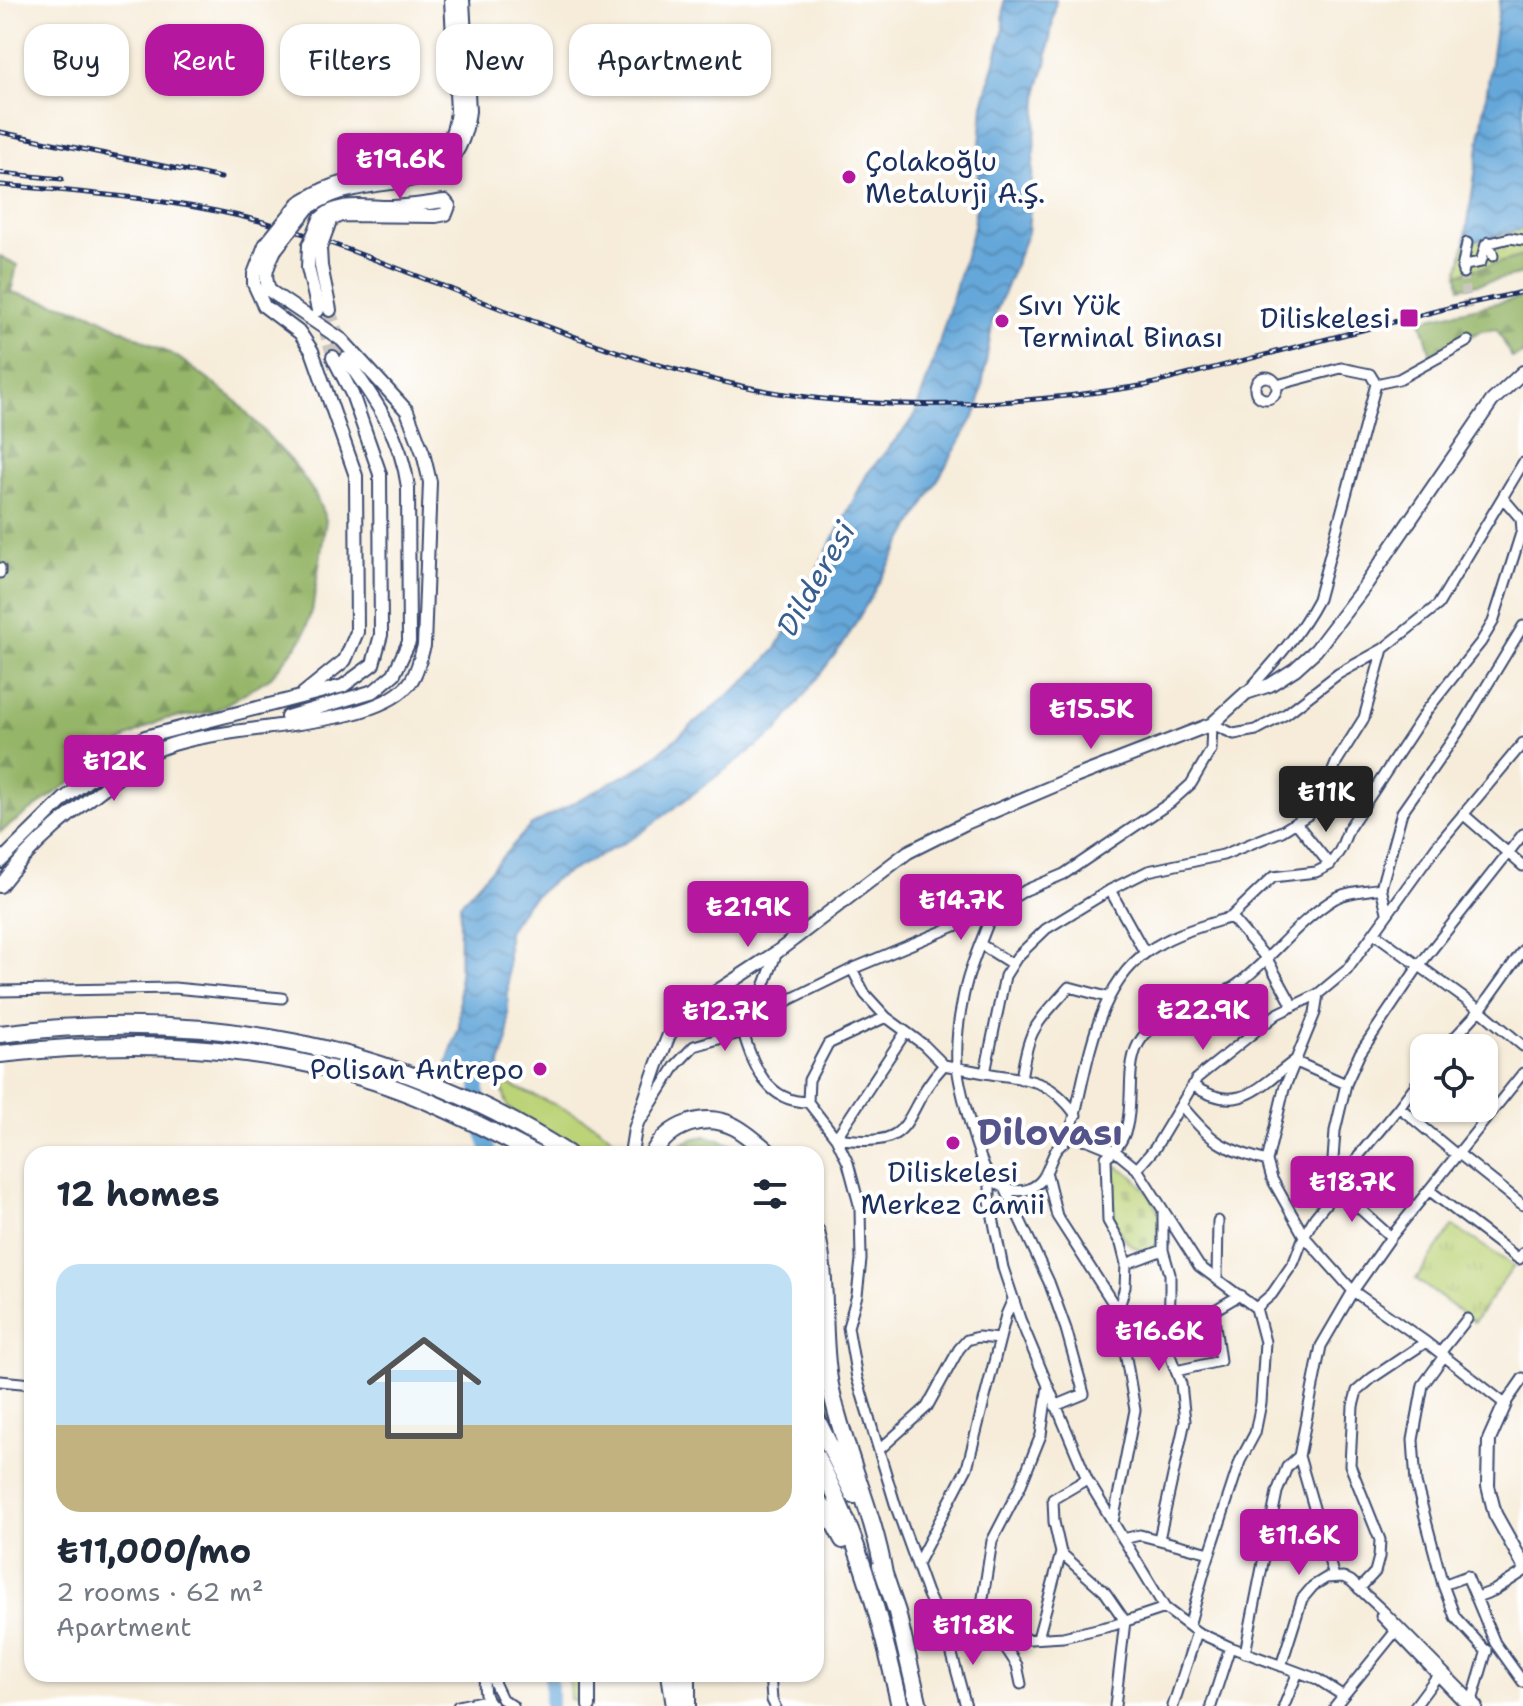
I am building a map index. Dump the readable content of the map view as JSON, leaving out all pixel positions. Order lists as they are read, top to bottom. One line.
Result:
{"districts":["Dilovası"],"water":["Dilderesi"],"places":{"other":["Çolakoğlu Metalurji A.Ş.","Sıvı Yük Terminal Binası","Polisan Antrepo","Diliskelesi Merkez Camii"],"transit":["Diliskelesi"]},"page":{"chip":["Buy","Rent","Filters","New","Apartment"],"price":["₺19.6K","₺15.5K","₺12K","₺11K","₺14.7K","₺21.9K","₺22.9K","₺12.7K","₺18.7K","₺16.6K","₺11.6K","₺11.8K"],"heading":"12 homes","list":[{"name":"₺11,000/mo","note":"2 rooms · 62 m² · Apartment"}]}}
